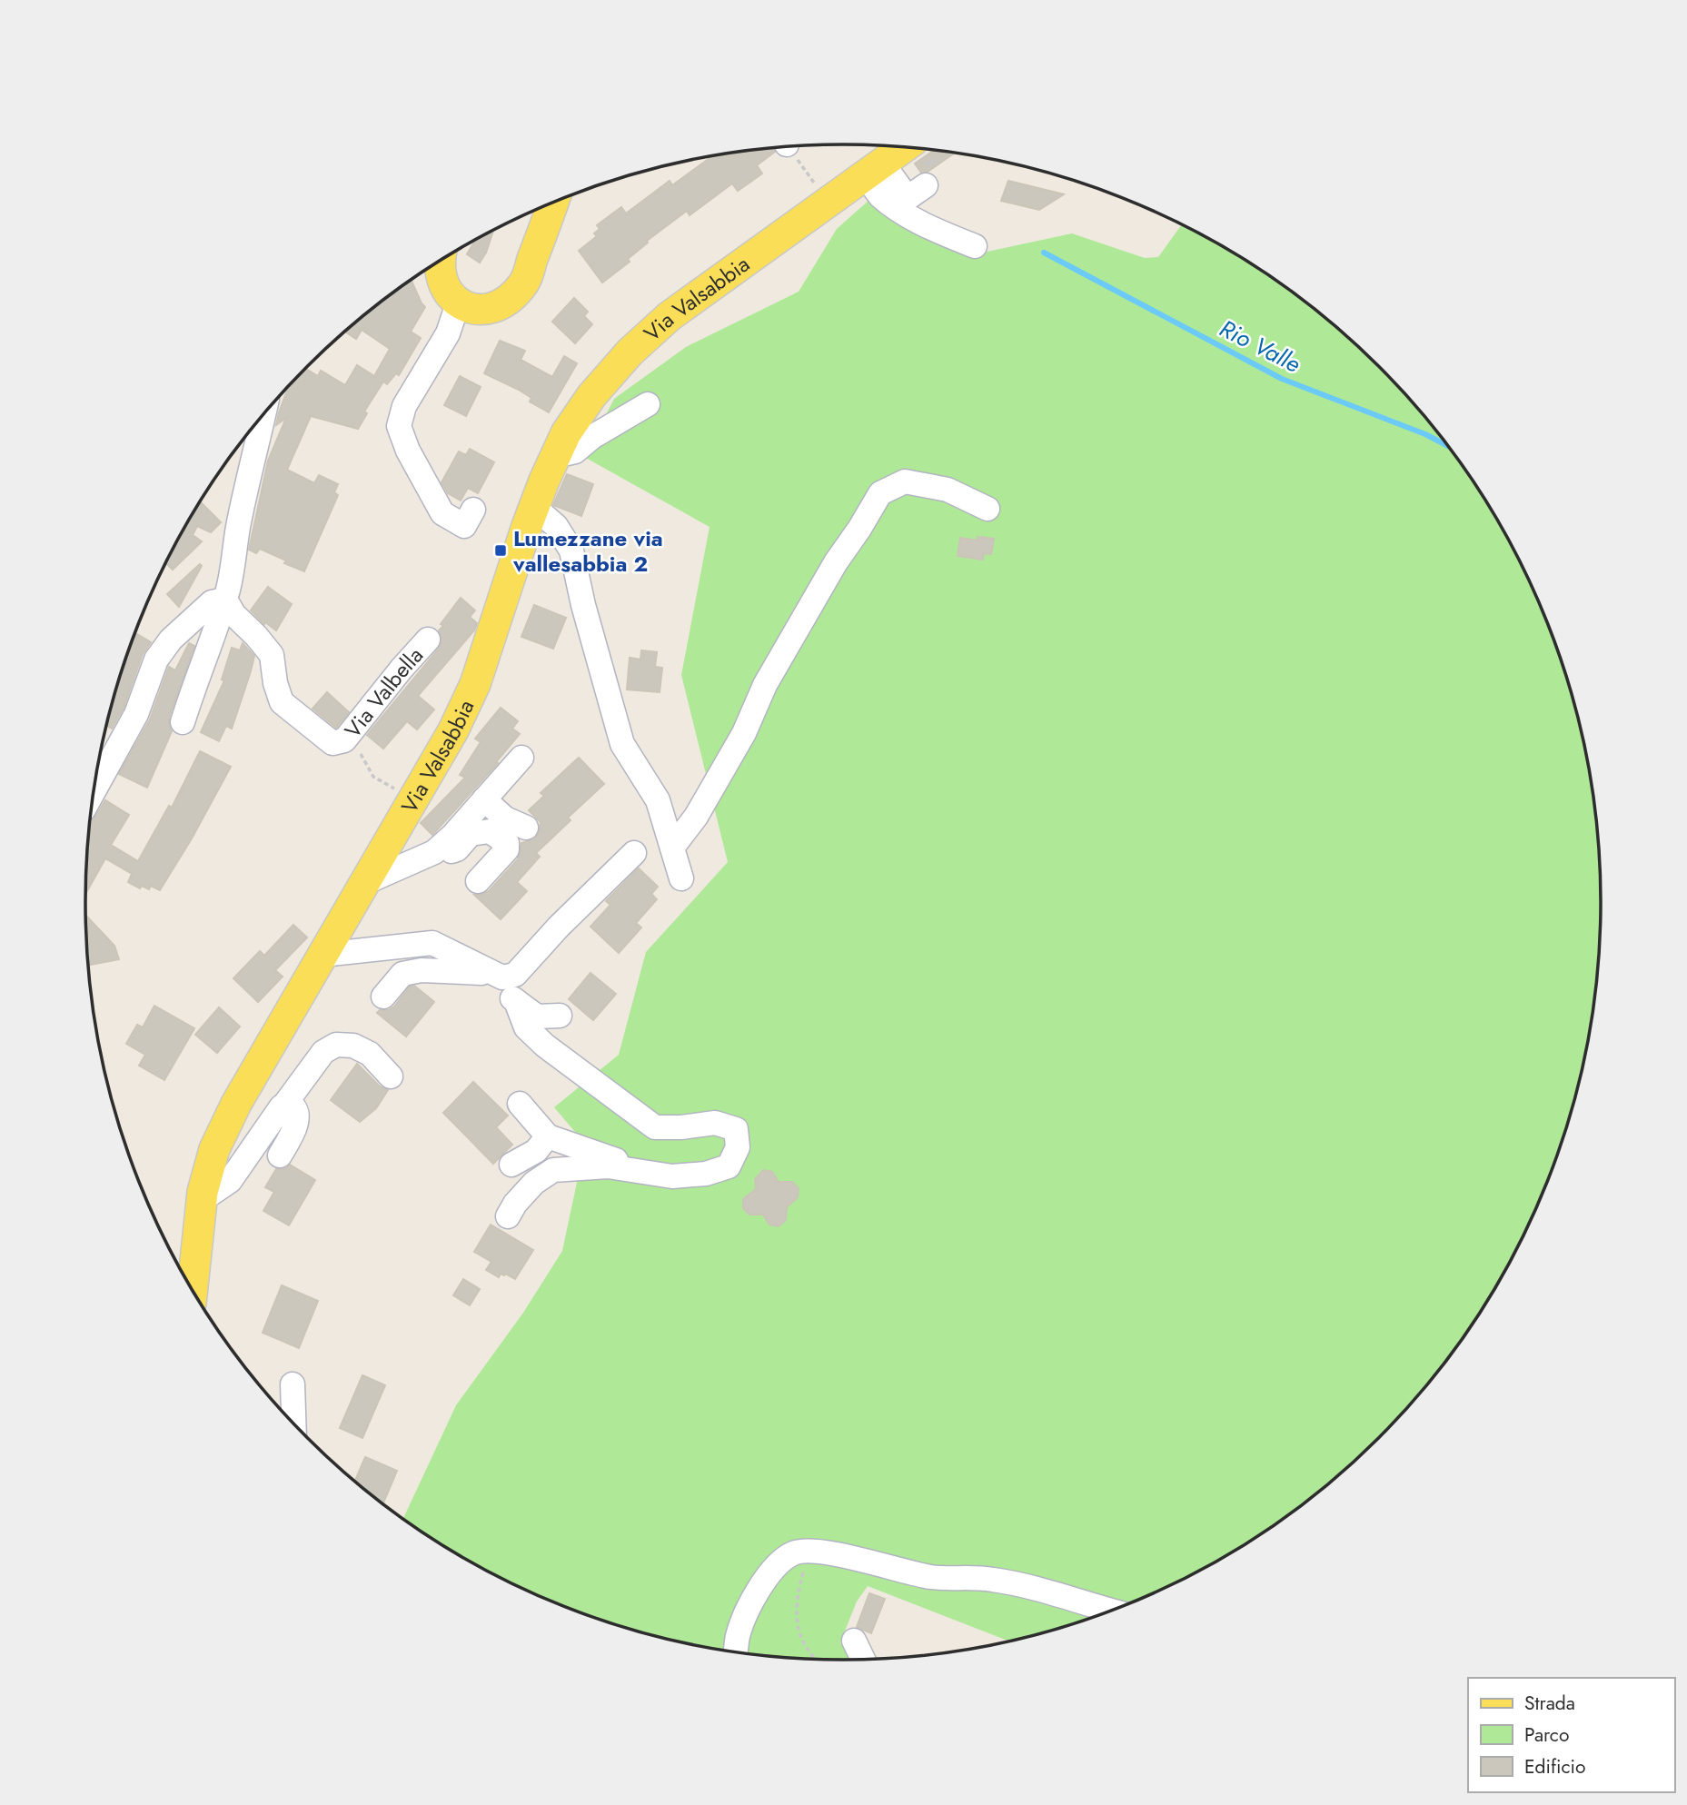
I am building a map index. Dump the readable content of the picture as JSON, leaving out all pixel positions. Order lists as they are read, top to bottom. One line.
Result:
{"streets":{"main road":["Via Valsabbia"],"street":["Via Valbella"]},"water":["Rio Valle"],"places":{"transit":["Lumezzane via vallesabbia 2"]},"legend":["Strada","Parco","Edificio"]}
